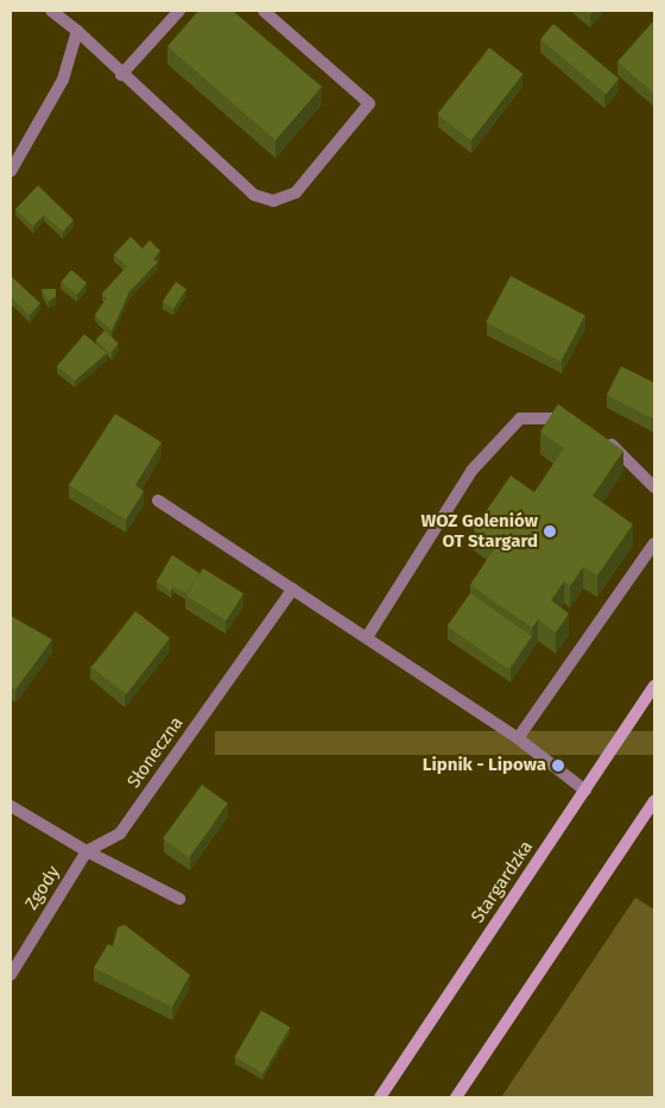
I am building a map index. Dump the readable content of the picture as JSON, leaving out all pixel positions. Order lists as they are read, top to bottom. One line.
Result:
{"streets":{"main road":["Stargardzka"],"street":["Słoneczna","Zgody"]},"crossings":[["Słoneczna","Zgody"]],"places":["WOZ Goleniów OT Stargard","Lipnik - Lipowa"]}
